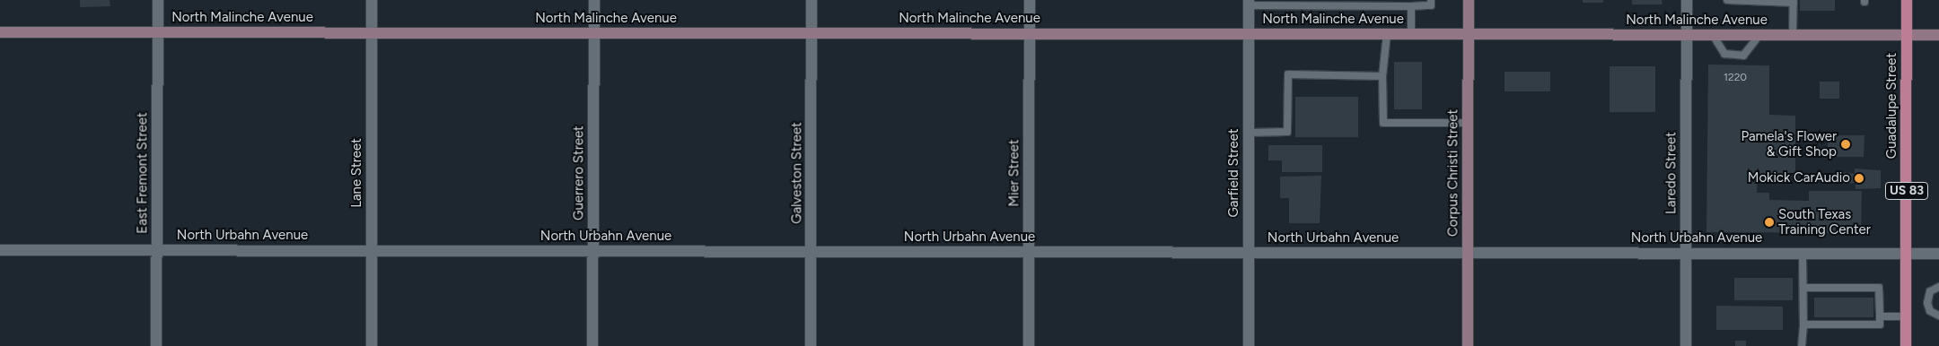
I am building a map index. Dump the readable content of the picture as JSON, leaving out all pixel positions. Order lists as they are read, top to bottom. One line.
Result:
{"streets":{"main road":["North Malinche Avenue","Guadalupe Street","Corpus Christi Street","US 83"],"street":["East Fremont Street","Lane Street","Guerrero Street","Galveston Street","Mier Street","Garfield Street","Laredo Street","North Urbahn Avenue"]},"crossings":[["North Malinche Avenue","Guadalupe Street"],["North Malinche Avenue","East Fremont Street"],["North Malinche Avenue","Lane Street"],["North Malinche Avenue","Guerrero Street"],["North Malinche Avenue","Galveston Street"],["North Malinche Avenue","Mier Street"],["North Malinche Avenue","Garfield Street"],["North Malinche Avenue","Corpus Christi Street"],["North Malinche Avenue","Laredo Street"],["Guadalupe Street","North Urbahn Avenue"],["East Fremont Street","North Urbahn Avenue"],["Lane Street","North Urbahn Avenue"],["Guerrero Street","North Urbahn Avenue"],["Galveston Street","North Urbahn Avenue"],["Mier Street","North Urbahn Avenue"],["Garfield Street","North Urbahn Avenue"],["Corpus Christi Street","North Urbahn Avenue"],["Laredo Street","North Urbahn Avenue"]],"places":["Pamela's Flower & Gift Shop","Mokick CarAudio","South Texas Training Center"],"house_numbers":["1220"]}
